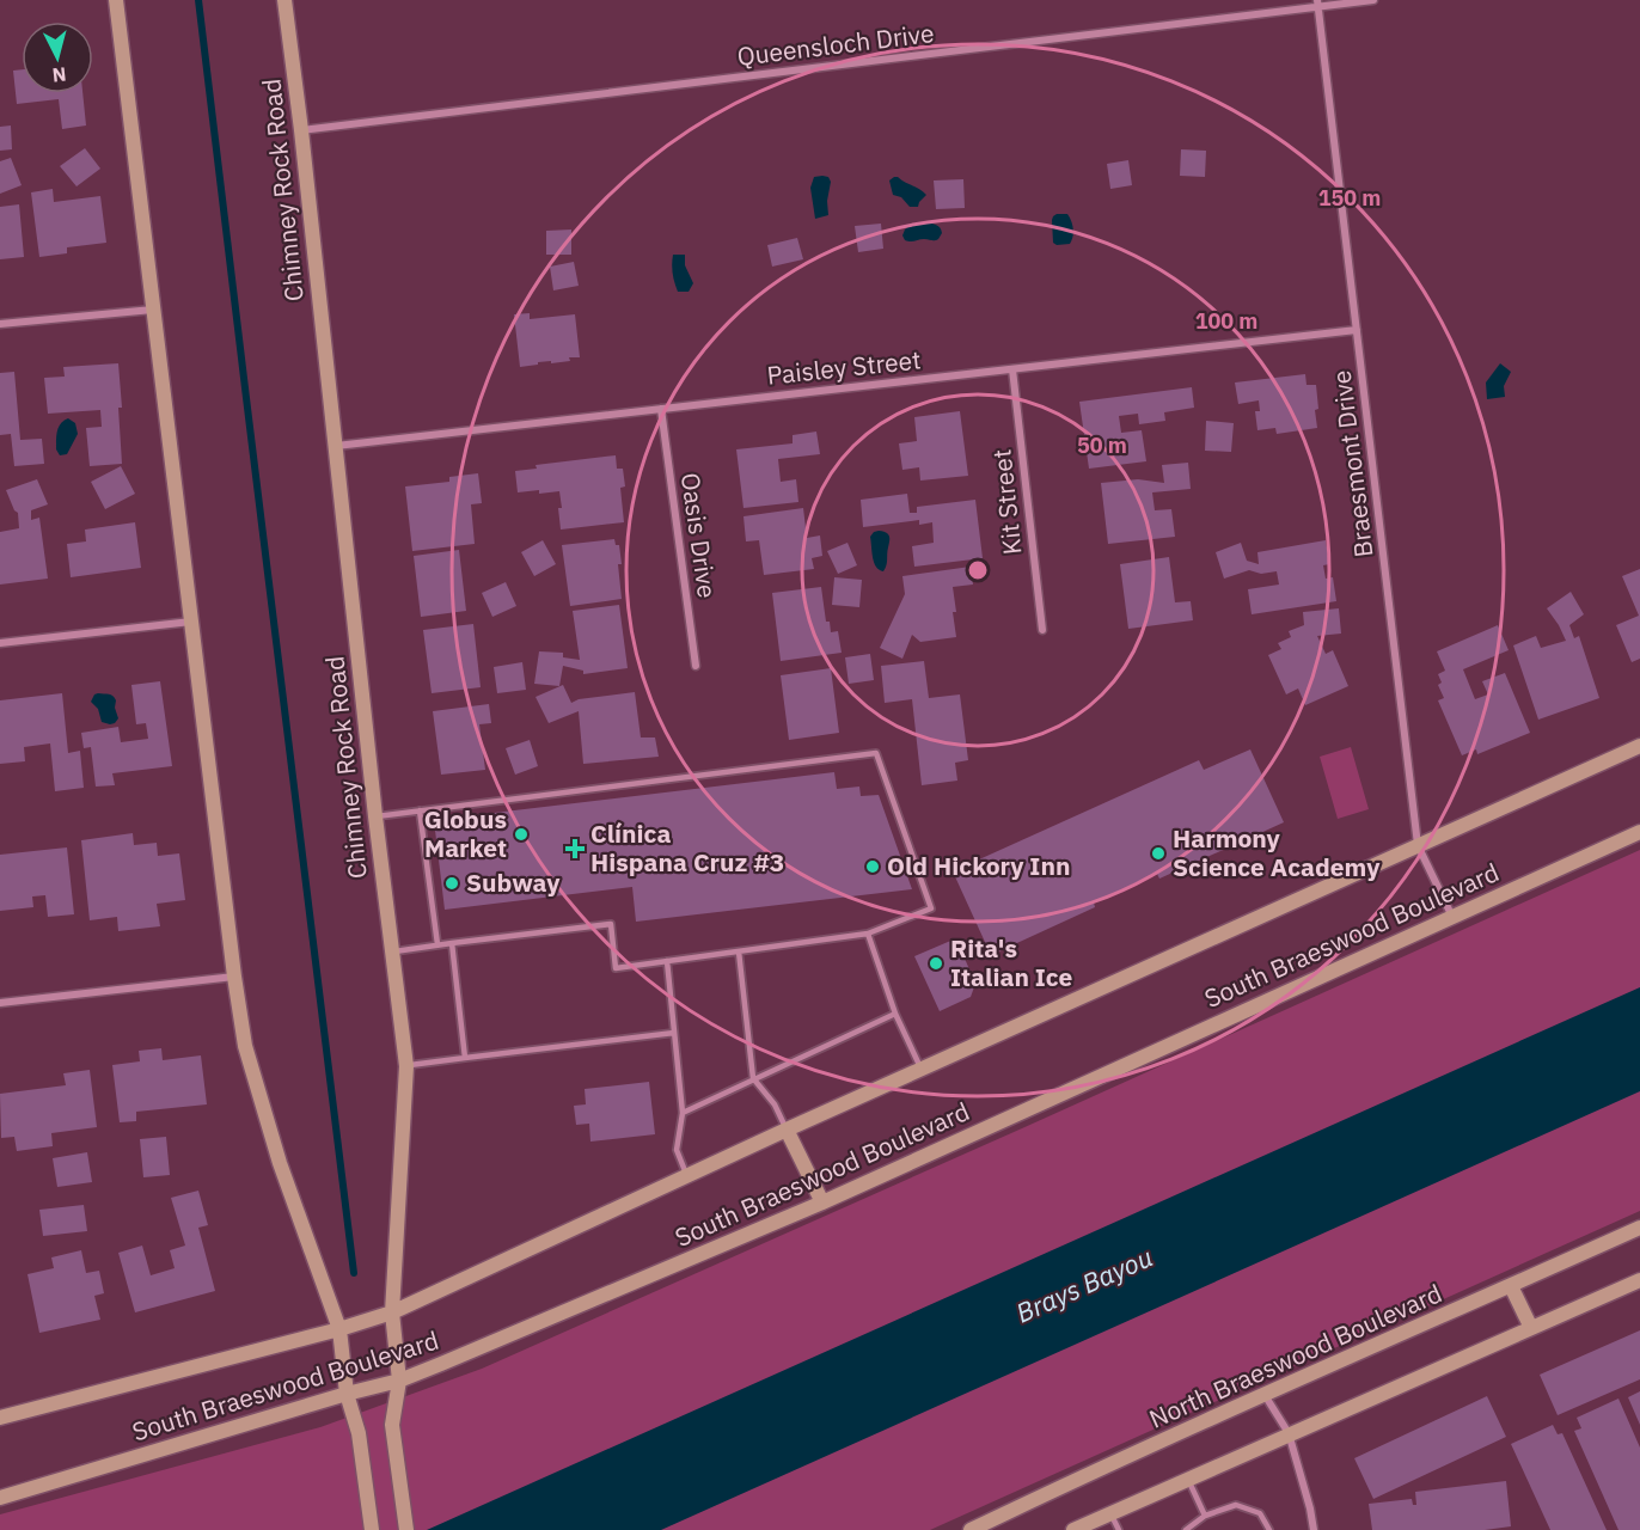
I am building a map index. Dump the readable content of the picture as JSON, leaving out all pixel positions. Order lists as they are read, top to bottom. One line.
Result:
{"streets":{"main road":["Chimney Rock Road","South Braeswood Boulevard","North Braeswood Boulevard"],"street":["Queensloch Drive","Paisley Street","Braesmont Drive","Kit Street","Oasis Drive"]},"crossings":[["Queensloch Drive","Chimney Rock Road"],["Queensloch Drive","Braesmont Drive"],["Chimney Rock Road","Paisley Street"],["Chimney Rock Road","South Braeswood Boulevard"],["Paisley Street","Braesmont Drive"],["Paisley Street","Kit Street"],["Paisley Street","Oasis Drive"],["Braesmont Drive","South Braeswood Boulevard"]],"water":["Brays Bayou"],"places":{"other":["Globus Market","Harmony Science Academy","Old Hickory Inn","Subway","Rita's Italian Ice"],"health":["Clínica Hispana Cruz #3"]},"north":"bottom","rings":["150 m","100 m","50 m"]}
